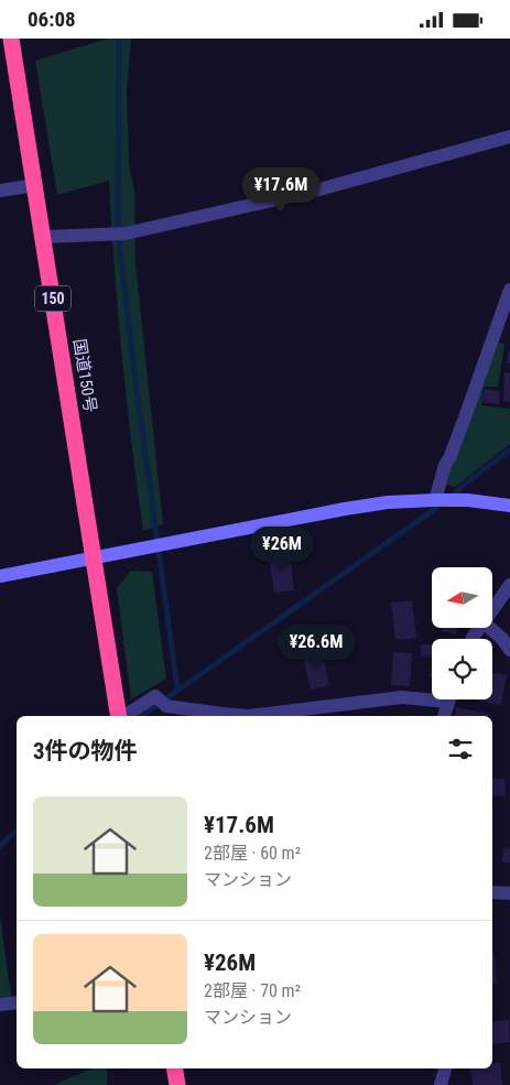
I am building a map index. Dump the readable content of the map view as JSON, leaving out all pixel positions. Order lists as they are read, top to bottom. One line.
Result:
{"streets":{"highway":["150","国道150号"]},"north":"left","page":{"status":"06:08","price":["¥17.6M","¥26M","¥26.6M"],"heading":"3件の物件","list":[{"name":"¥17.6M","note":"2部屋 · 60 m² · マンション"},{"name":"¥26M","note":"2部屋 · 70 m² · マンション"}]}}
